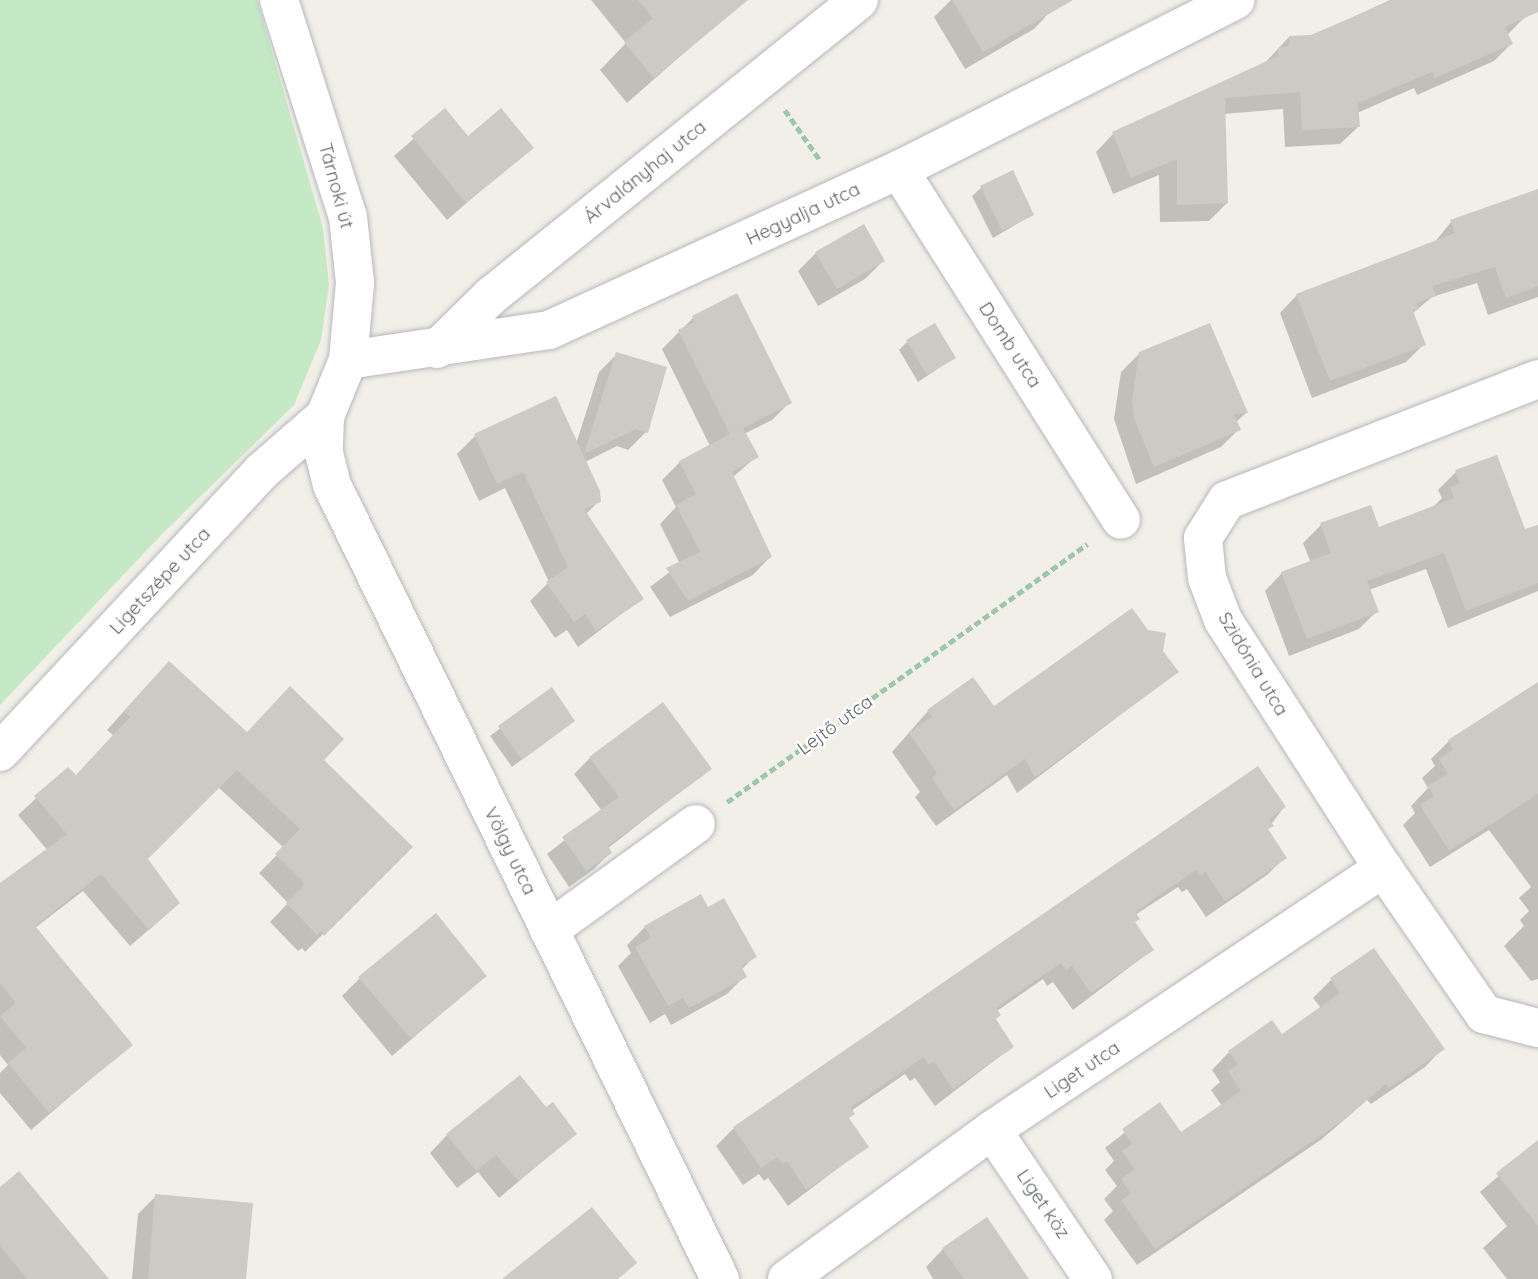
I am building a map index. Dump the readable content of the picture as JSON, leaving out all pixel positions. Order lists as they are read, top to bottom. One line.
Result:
{"streets":{"street":["Árvalányhaj utca","Tárnoki út","Hegyalja utca","Domb utca","Ligetszépe utca","Szidónia utca","Völgy utca","Liget utca","Liget köz"],"path":["Lejtő utca"]},"crossings":[["Árvalányhaj utca","Hegyalja utca"],["Tárnoki út","Hegyalja utca"],["Tárnoki út","Ligetszépe utca"],["Tárnoki út","Völgy utca"],["Hegyalja utca","Domb utca"],["Domb utca","Lejtő utca"],["Ligetszépe utca","Völgy utca"],["Szidónia utca","Liget utca"],["Liget utca","Liget köz"]]}
